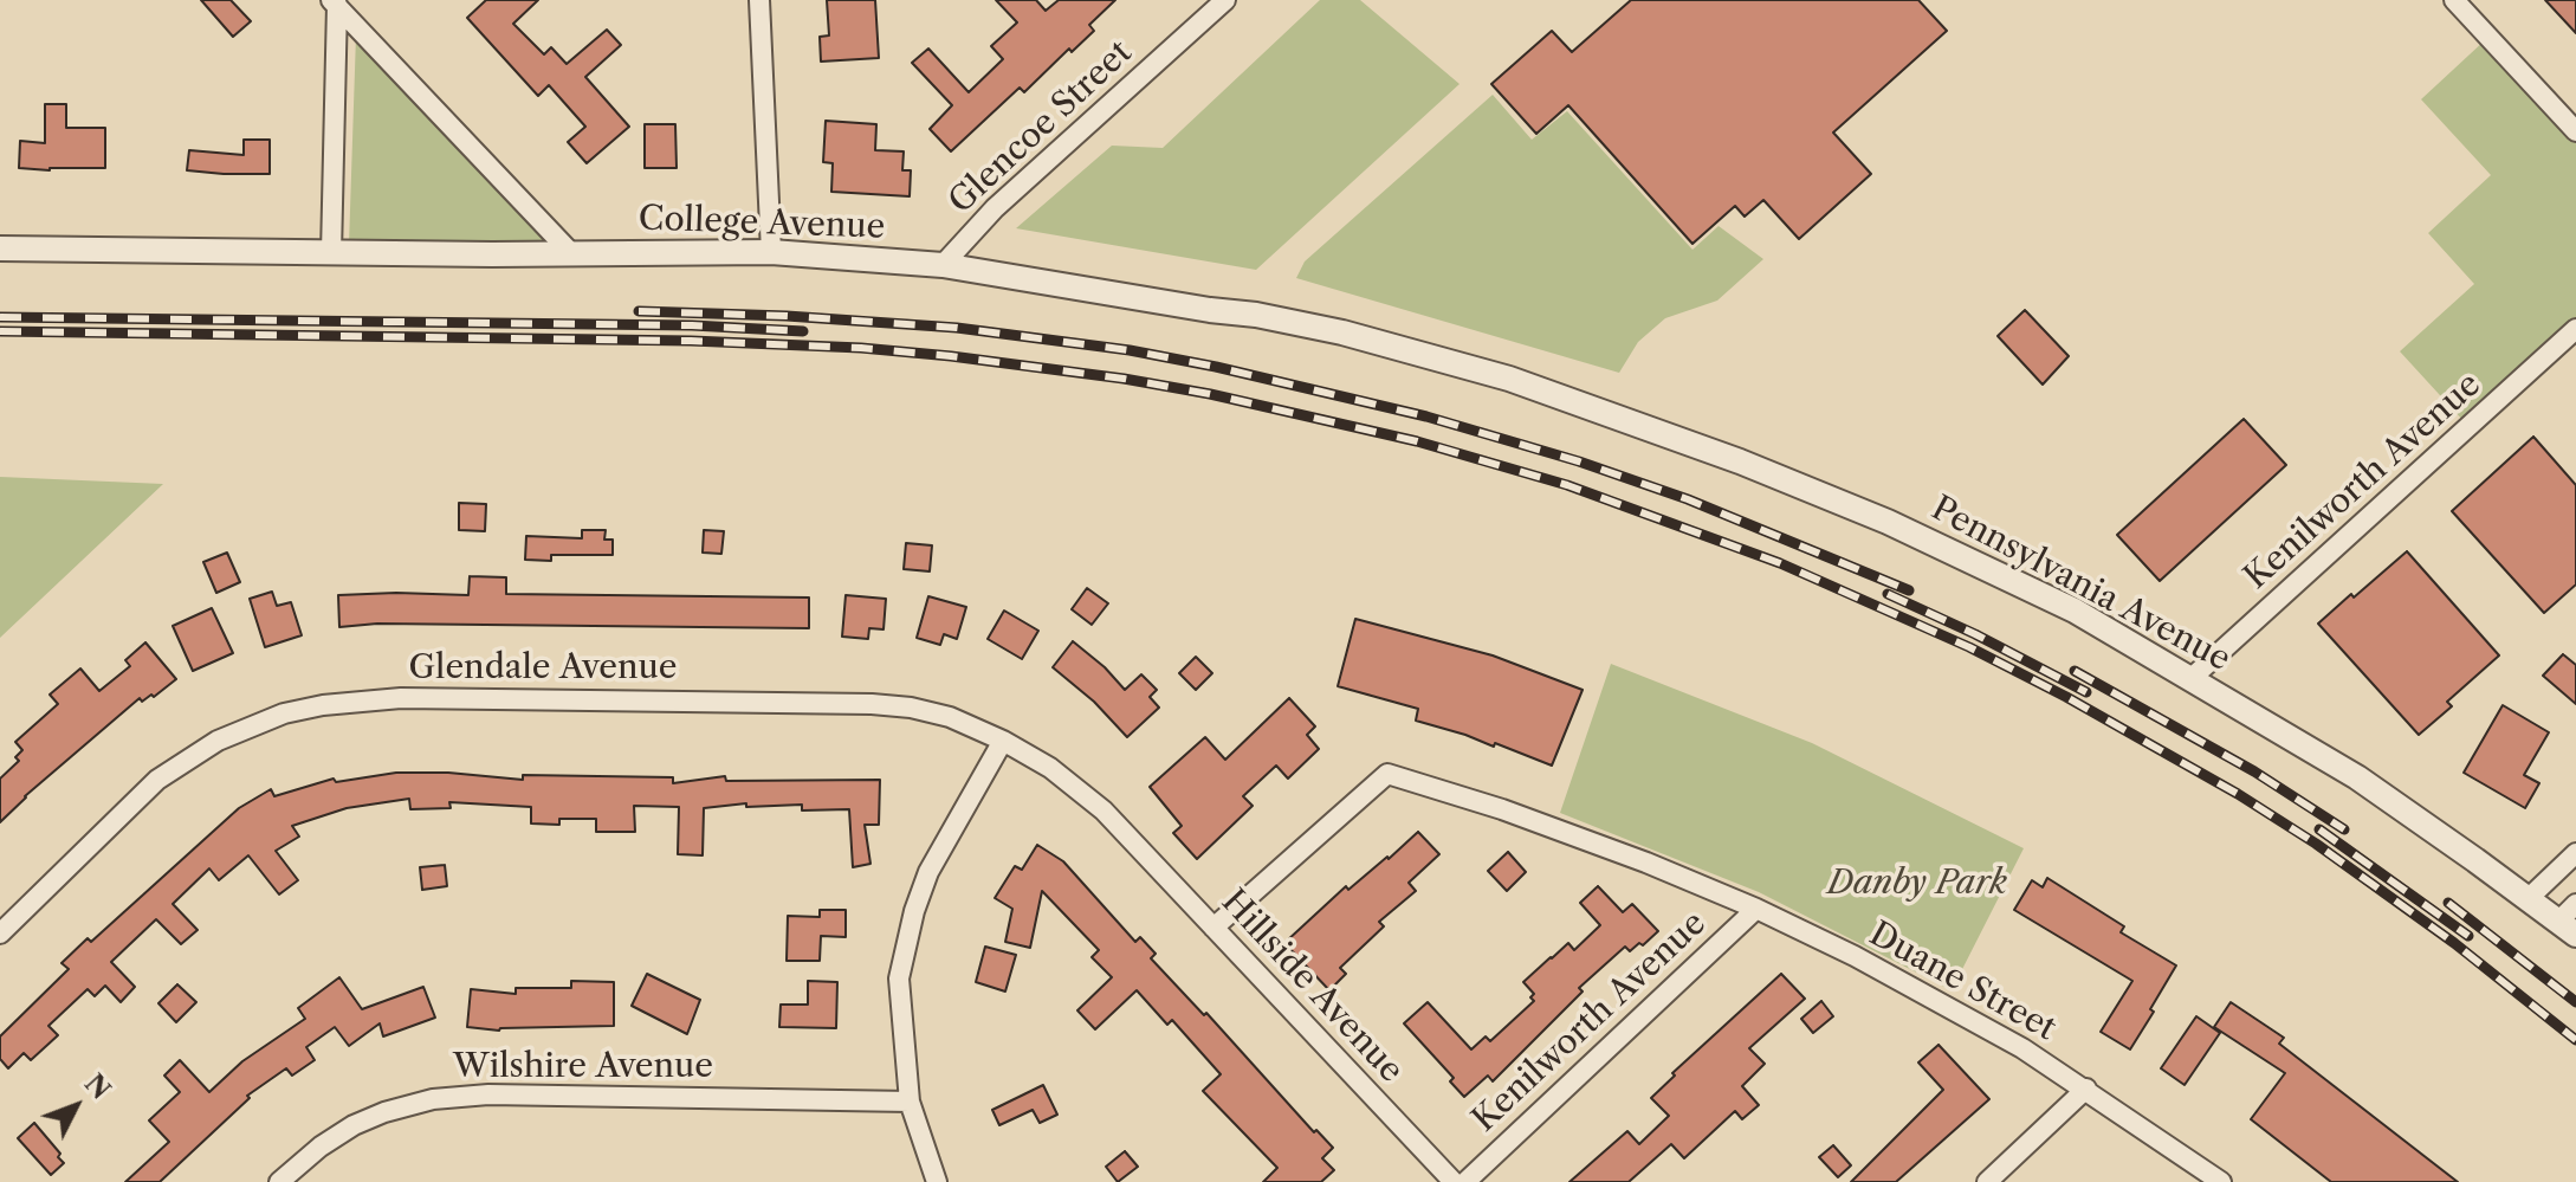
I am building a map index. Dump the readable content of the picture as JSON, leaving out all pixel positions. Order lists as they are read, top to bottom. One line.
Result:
{"streets":{"street":["Glencoe Street","College Avenue","Kenilworth Avenue","Pennsylvania Avenue","Glendale Avenue","Duane Street","Hillside Avenue","Wilshire Avenue"]},"crossings":[["Glencoe Street","College Avenue"],["College Avenue","Pennsylvania Avenue"],["Kenilworth Avenue","Pennsylvania Avenue"],["Kenilworth Avenue","Duane Street"],["Glendale Avenue","Hillside Avenue"],["Duane Street","Hillside Avenue"]],"parks":["Danby Park"],"north":"top right"}
